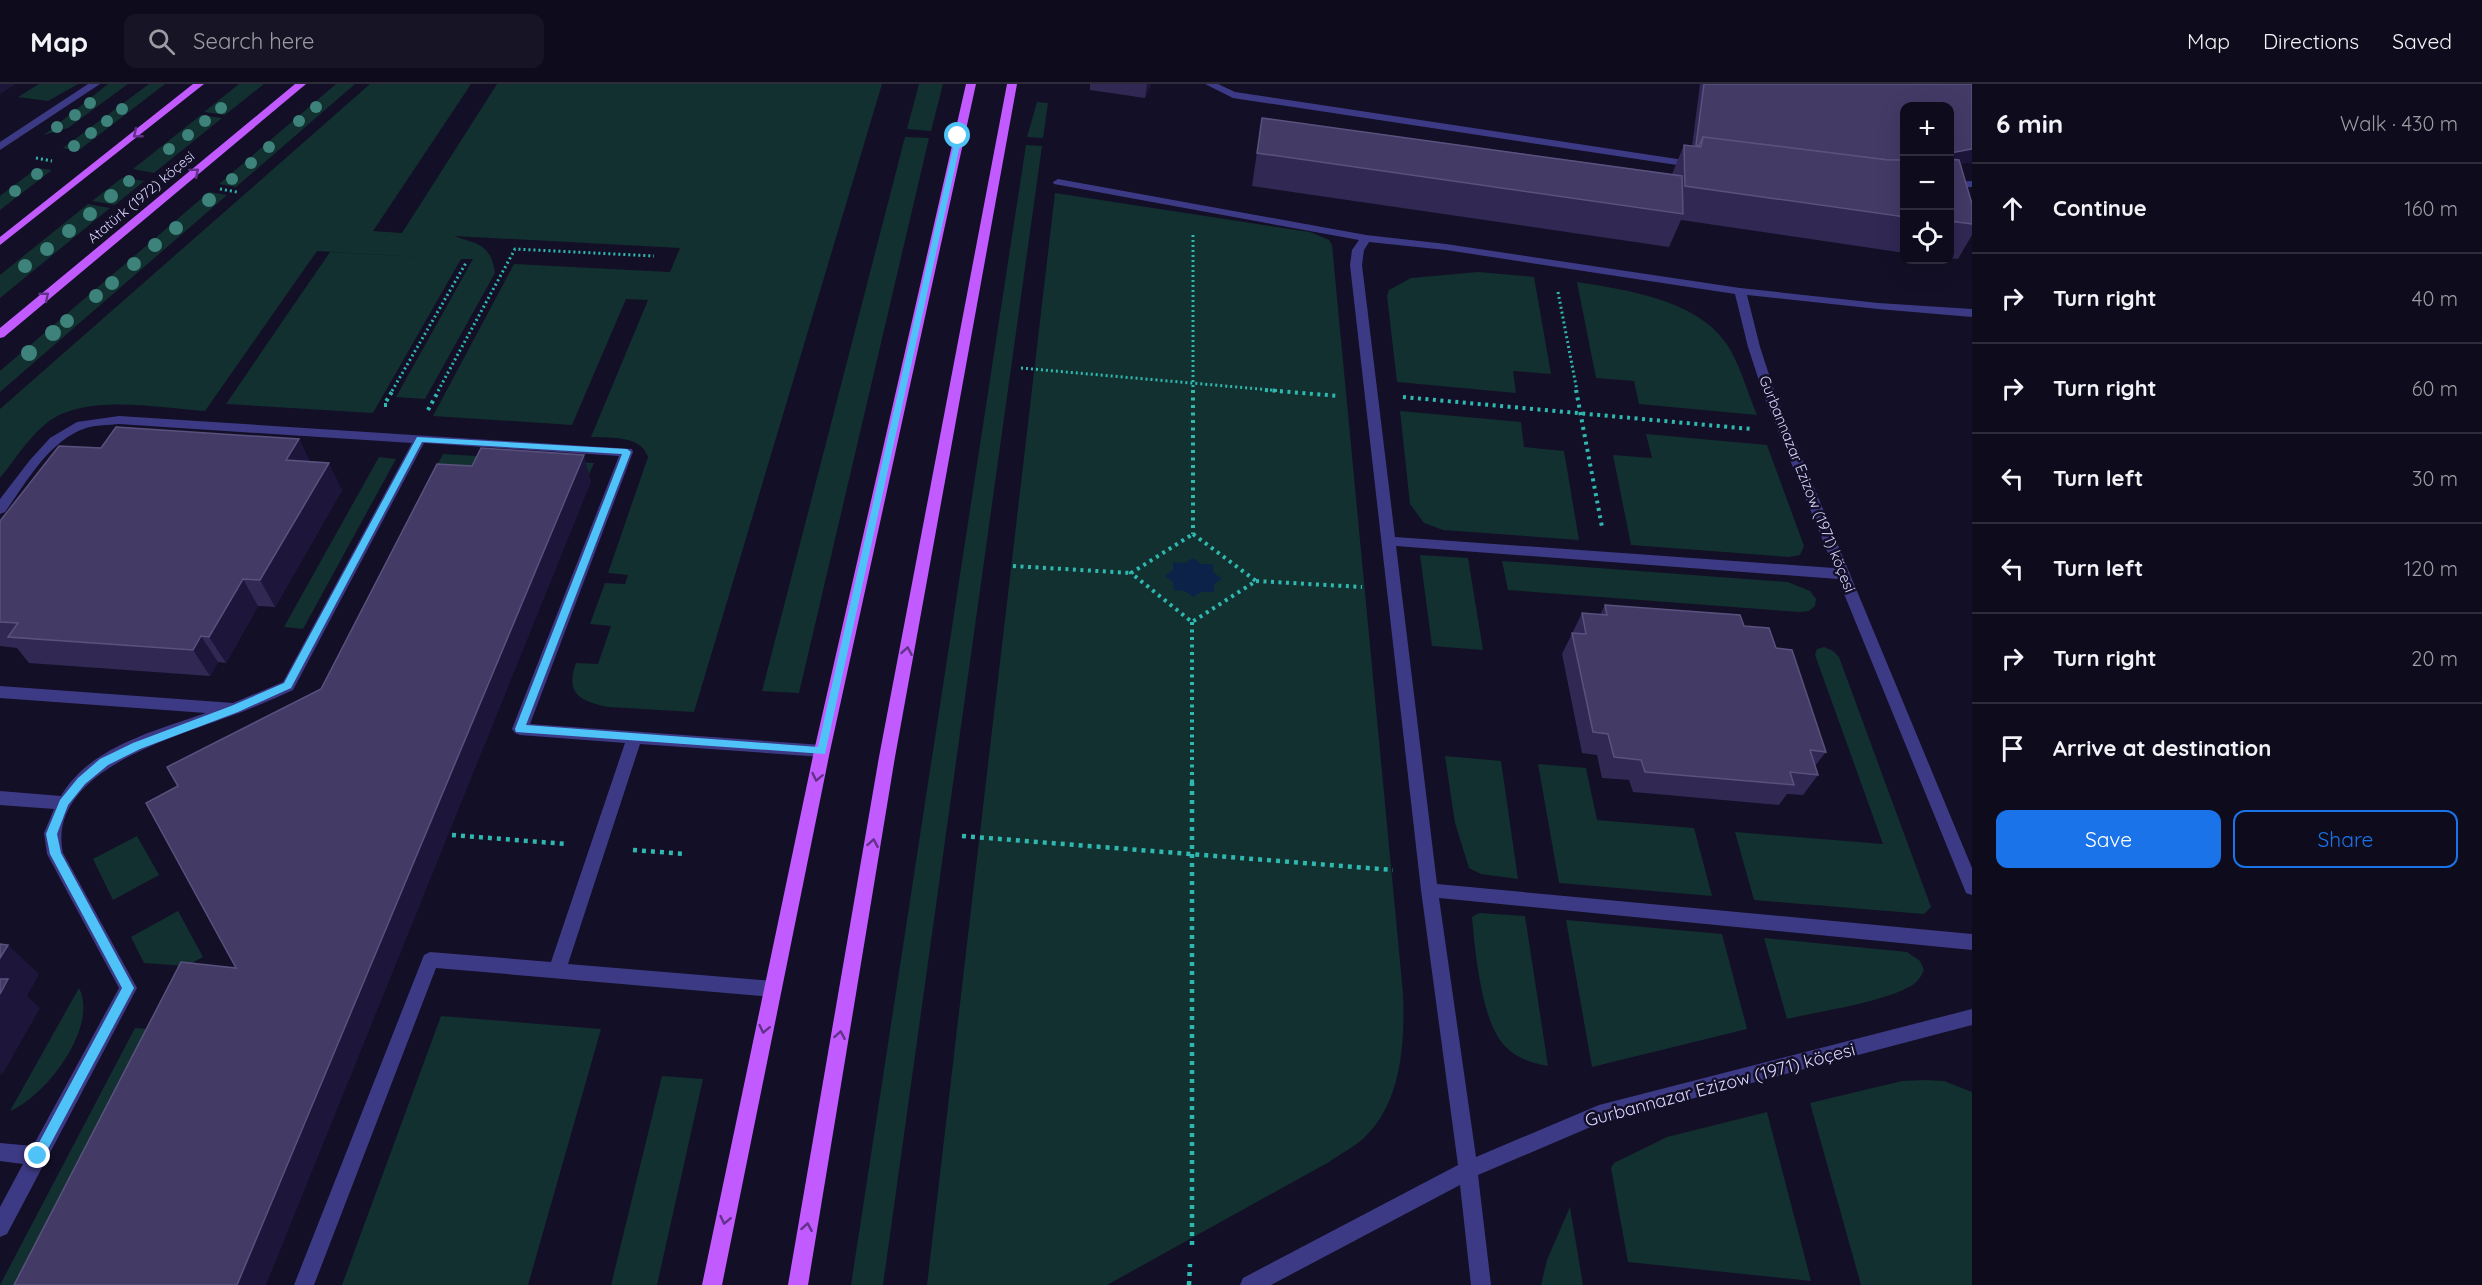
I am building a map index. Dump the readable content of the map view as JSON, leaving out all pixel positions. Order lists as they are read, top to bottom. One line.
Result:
{"streets":{"main road":["Atatürk (1972) köçesi"],"street":["Gurbannazar Ezizow (1971) köçesi"]},"page":{"header":"Map","search":"Search here","nav":["Map","Directions","Saved"],"heading":["6 min","Walk · 430 m"],"map_buttons":["+","−"],"list":[["Continue","160 m"],["Turn right","40 m"],["Turn right","60 m"],["Turn left","30 m"],["Turn left","120 m"],["Turn right","20 m"],"Arrive at destination"],"buttons":["Save","Share"]}}
